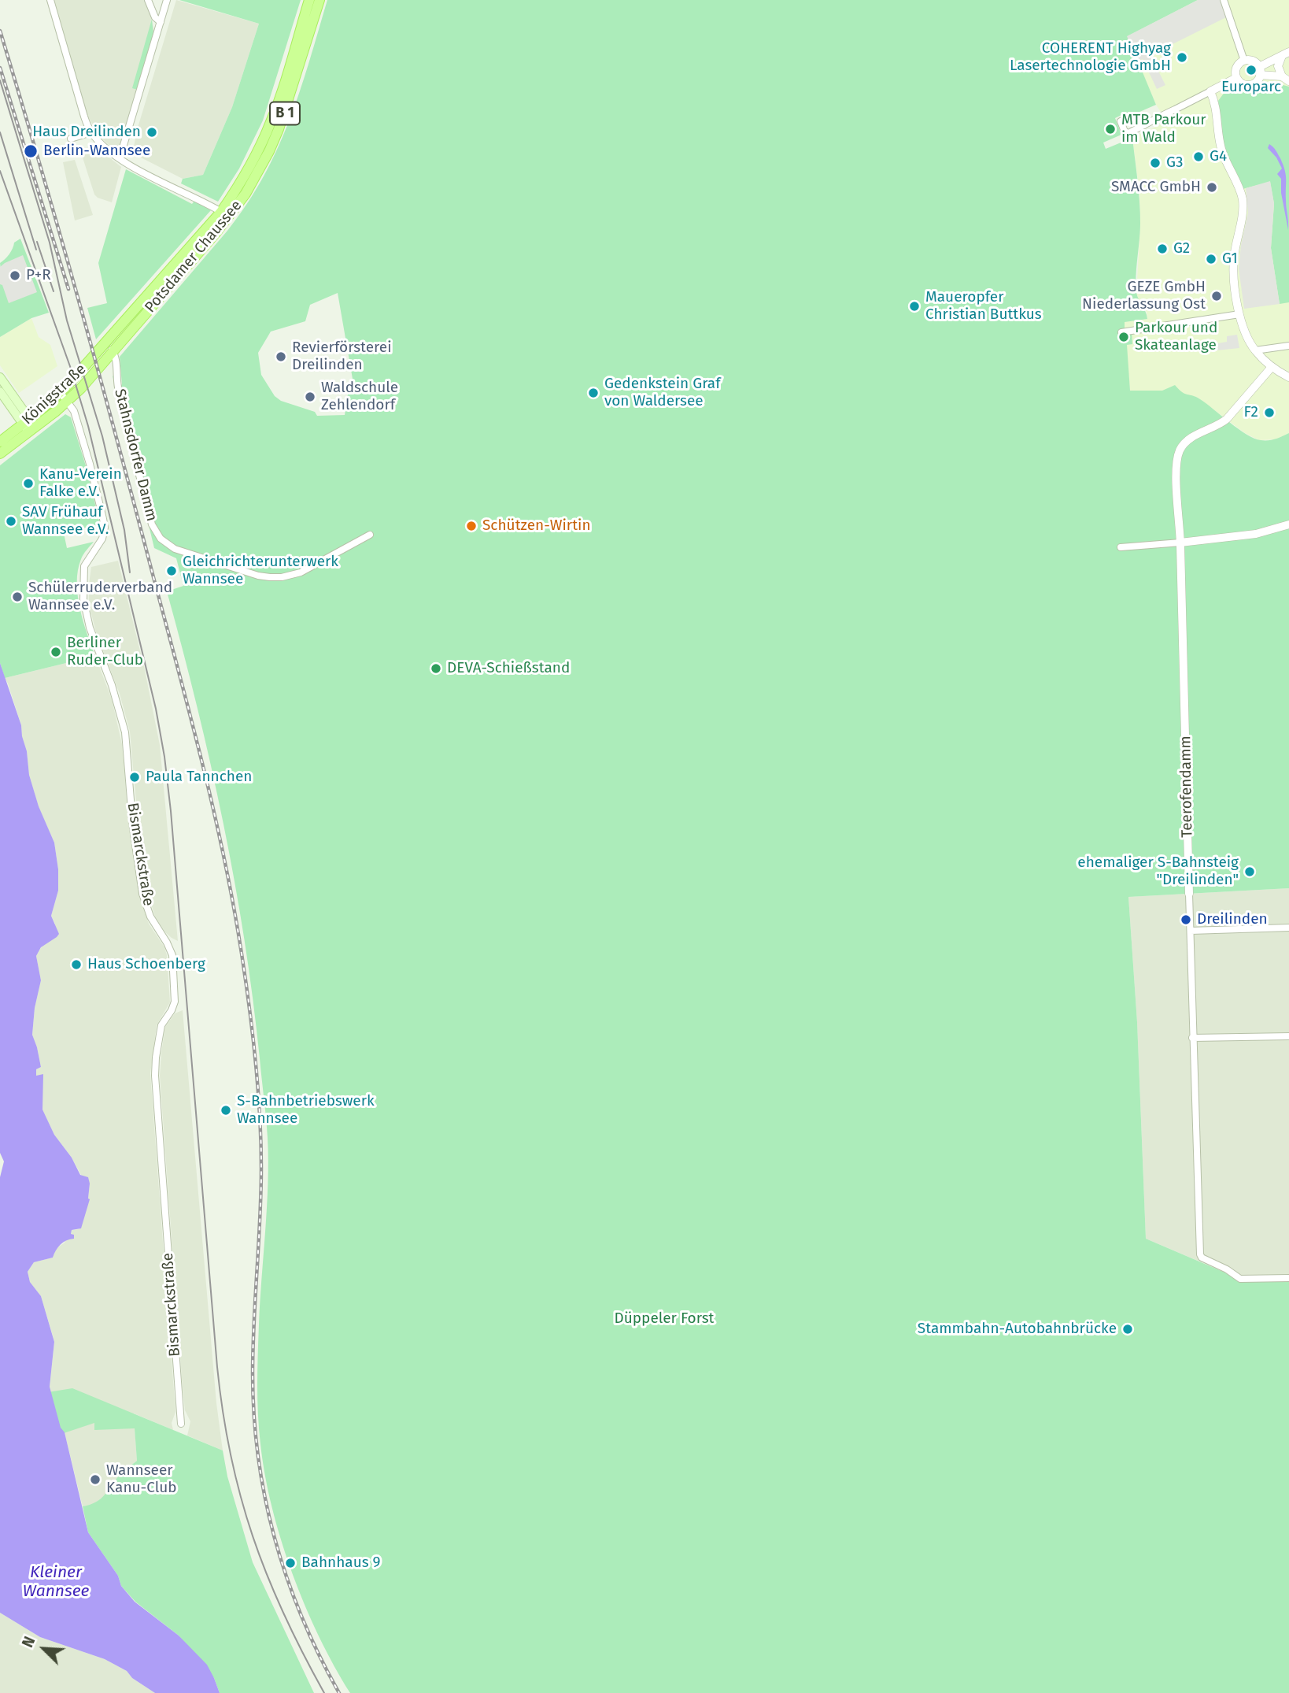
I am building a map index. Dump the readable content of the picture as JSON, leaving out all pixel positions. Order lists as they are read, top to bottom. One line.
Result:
{"streets":{"main road":["B 1","Potsdamer Chaussee","Königstraße"],"street":["Stahnsdorfer Damm","Teerofendamm","Bismarckstraße"]},"crossings":[["Potsdamer Chaussee","Königstraße"],["Potsdamer Chaussee","Stahnsdorfer Damm"],["Königstraße","Stahnsdorfer Damm"],["Königstraße","Bismarckstraße"]],"water":["Kleiner Wannsee"],"parks":["Düppeler Forst"],"places":["COHERENT Highyag Lasertechnologie GmbH","Europarc","MTB Parkour im Wald","Haus Dreilinden","Berlin-Wannsee","G4","G3","SMACC GmbH","G2","G1","P+R","GEZE GmbH Niederlassung Ost","Maueropfer Christian Buttkus","Parkour und Skateanlage","Revierförsterei Dreilinden","Gedenkstein Graf von Waldersee","Waldschule Zehlendorf","F2","Kanu-Verein Falke e.V.","SAV Frühauf Wannsee e.V.","Schützen-Wirtin","Gleichrichterunterwerk Wannsee","Schülerruderverband Wannsee e.V.","Berliner Ruder-Club","DEVA-Schießstand","Paula Tannchen","ehemaliger S-Bahnsteig \"Dreilinden\"","Dreilinden","Haus Schoenberg","S-Bahnbetriebswerk Wannsee","Stammbahn-Autobahnbrücke","Wannseer Kanu-Club","Bahnhaus 9"],"north":"top left"}
